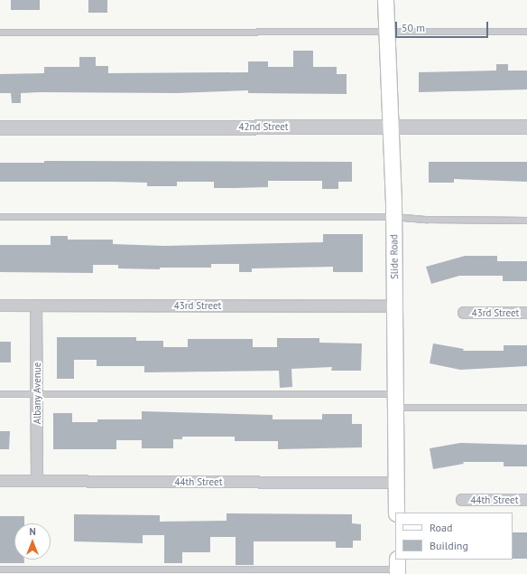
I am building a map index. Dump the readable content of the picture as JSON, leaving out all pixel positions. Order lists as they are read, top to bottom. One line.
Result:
{"streets":{"main road":["Slide Road"],"street":["42nd Street","43rd Street","Albany Avenue","44th Street"]},"crossings":[["42nd Street","Slide Road"],["Slide Road","43rd Street"],["Slide Road","44th Street"],["43rd Street","Albany Avenue"],["Albany Avenue","44th Street"]],"legend":["Road","Building"],"scale_bar":"50 m","north":"top"}
